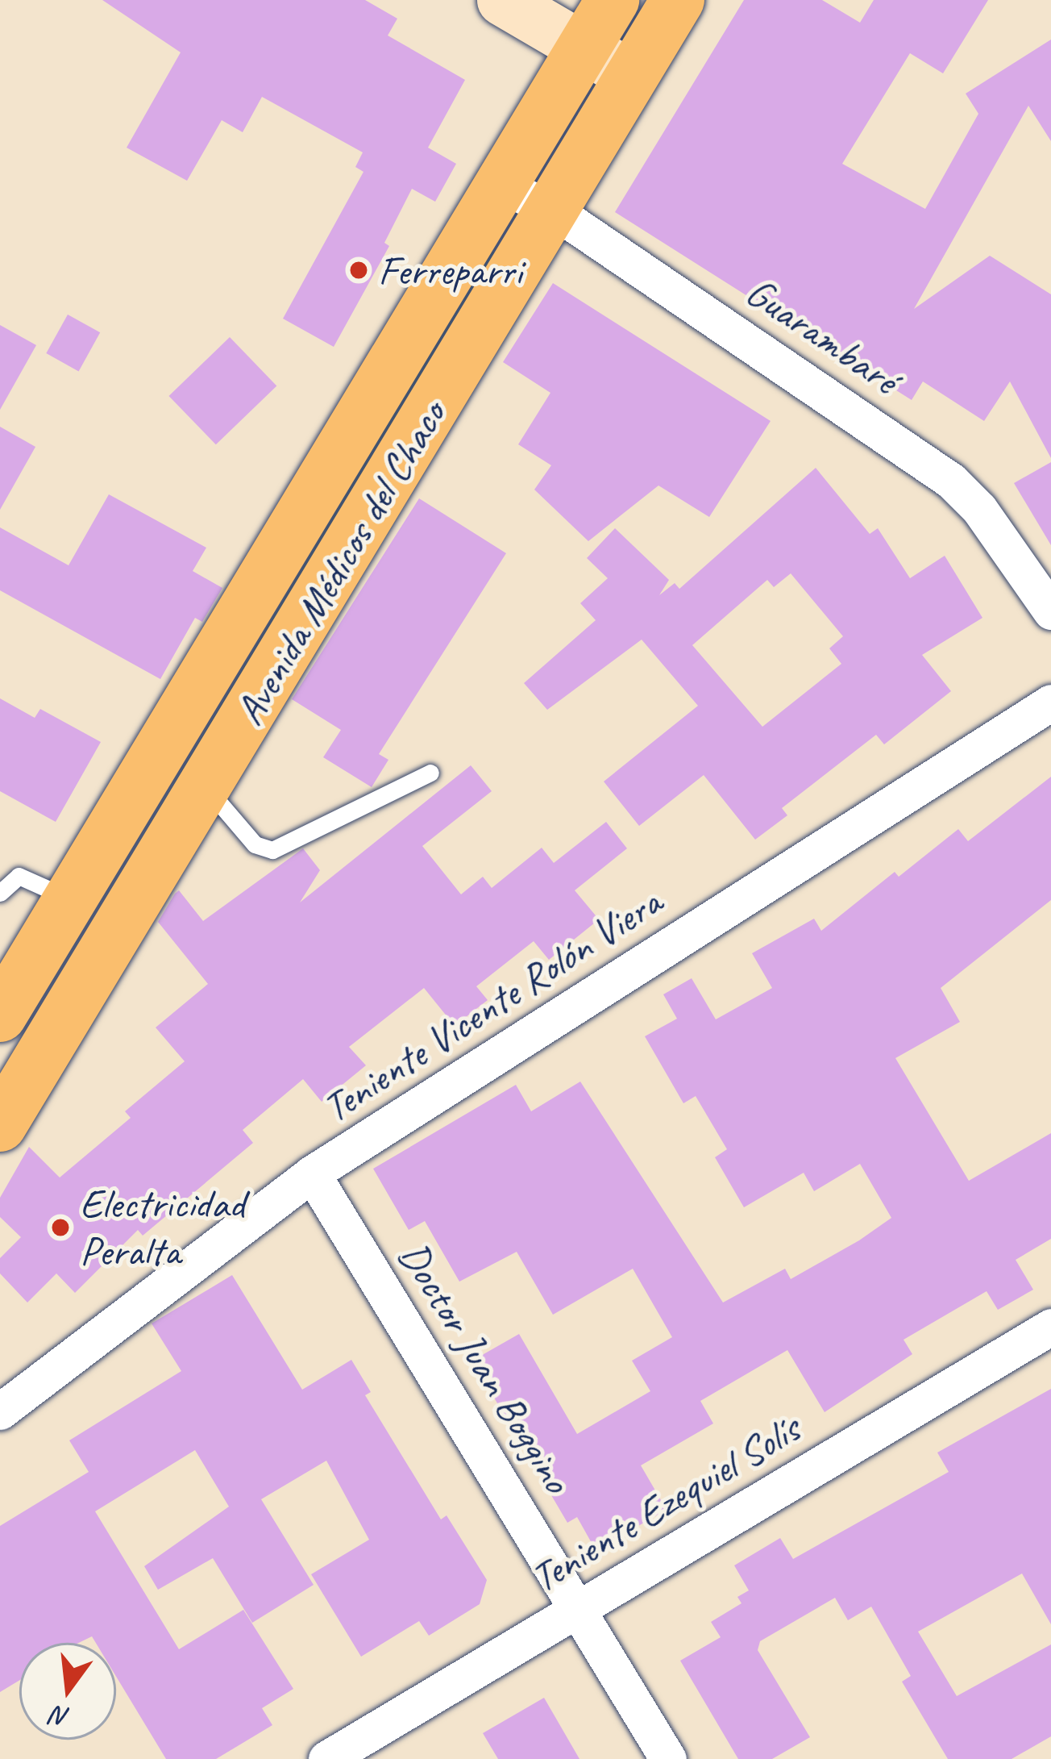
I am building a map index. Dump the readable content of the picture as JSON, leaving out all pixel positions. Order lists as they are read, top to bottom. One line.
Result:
{"streets":{"main road":["Avenida Médicos del Chaco"],"street":["Guarambaré","Teniente Vicente Rolón Viera","Doctor Juan Boggino","Teniente Ezequiel Solís"]},"crossings":[["Guarambaré","Avenida Médicos del Chaco"],["Teniente Vicente Rolón Viera","Doctor Juan Boggino"],["Doctor Juan Boggino","Teniente Ezequiel Solís"]],"places":["Ferreparri","Electricidad Peralta"],"north":"bottom"}
